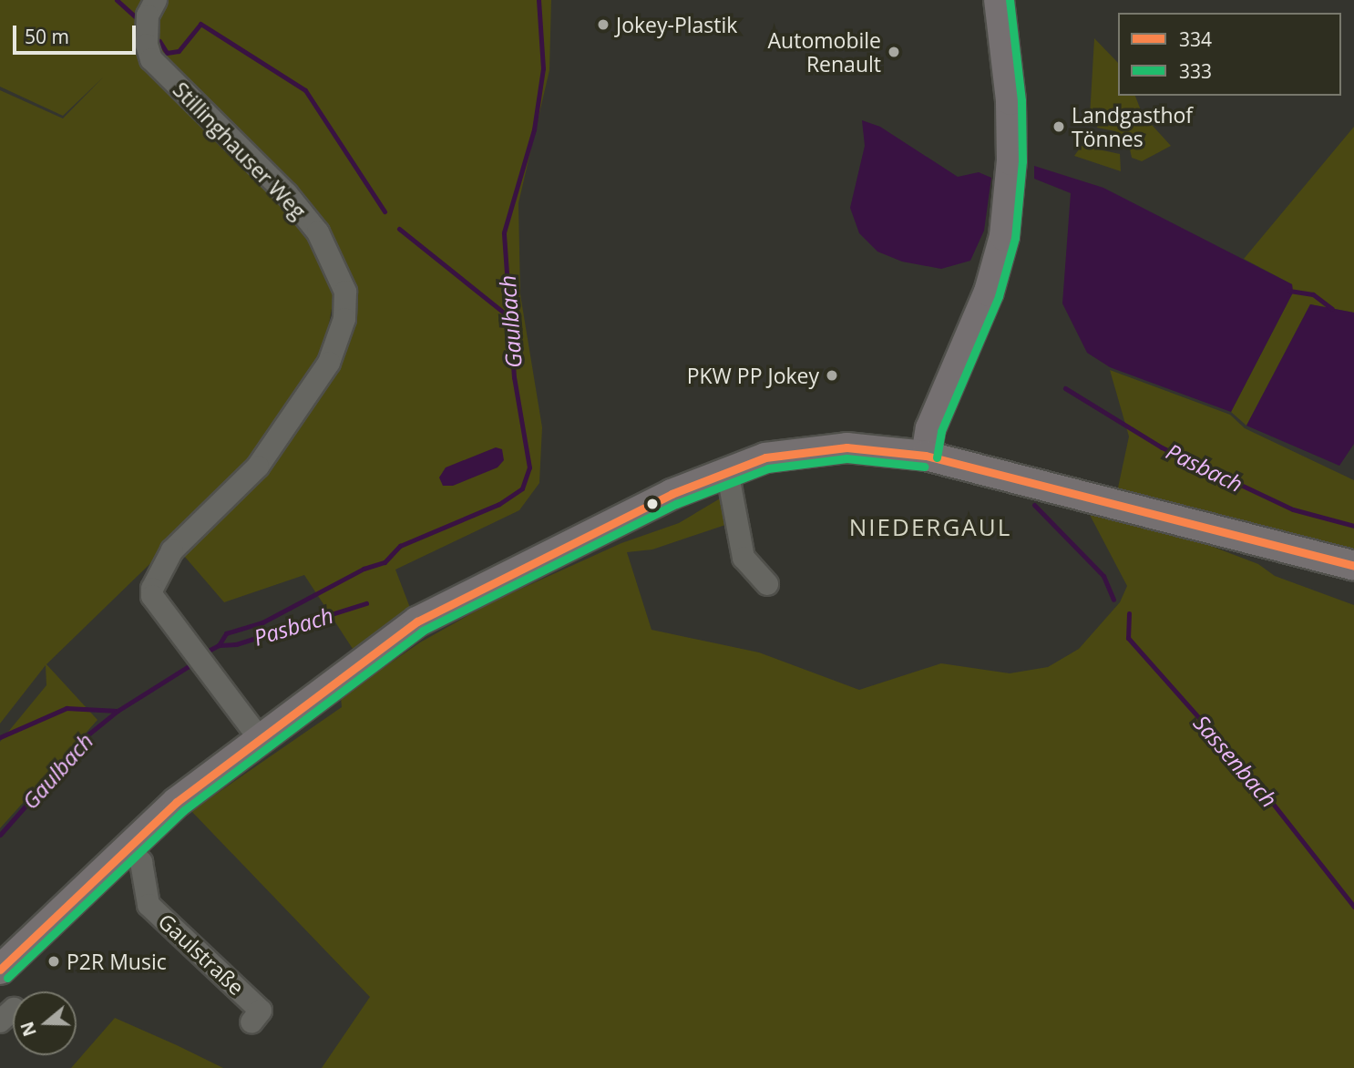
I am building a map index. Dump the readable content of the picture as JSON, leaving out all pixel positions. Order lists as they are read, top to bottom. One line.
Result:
{"streets":{"street":["Stillinghauser Weg","Gaulstraße"]},"districts":["NIEDERGAUL"],"water":["Gaulbach","Pasbach","Sassenbach"],"places":["Jokey-Plastik","Automobile Renault","Landgasthof Tönnes","PKW PP Jokey","P2R Music"],"lines":["transit line 333","transit line 334"],"legend":["334","333"],"scale_bar":"50 m","north":"left"}
